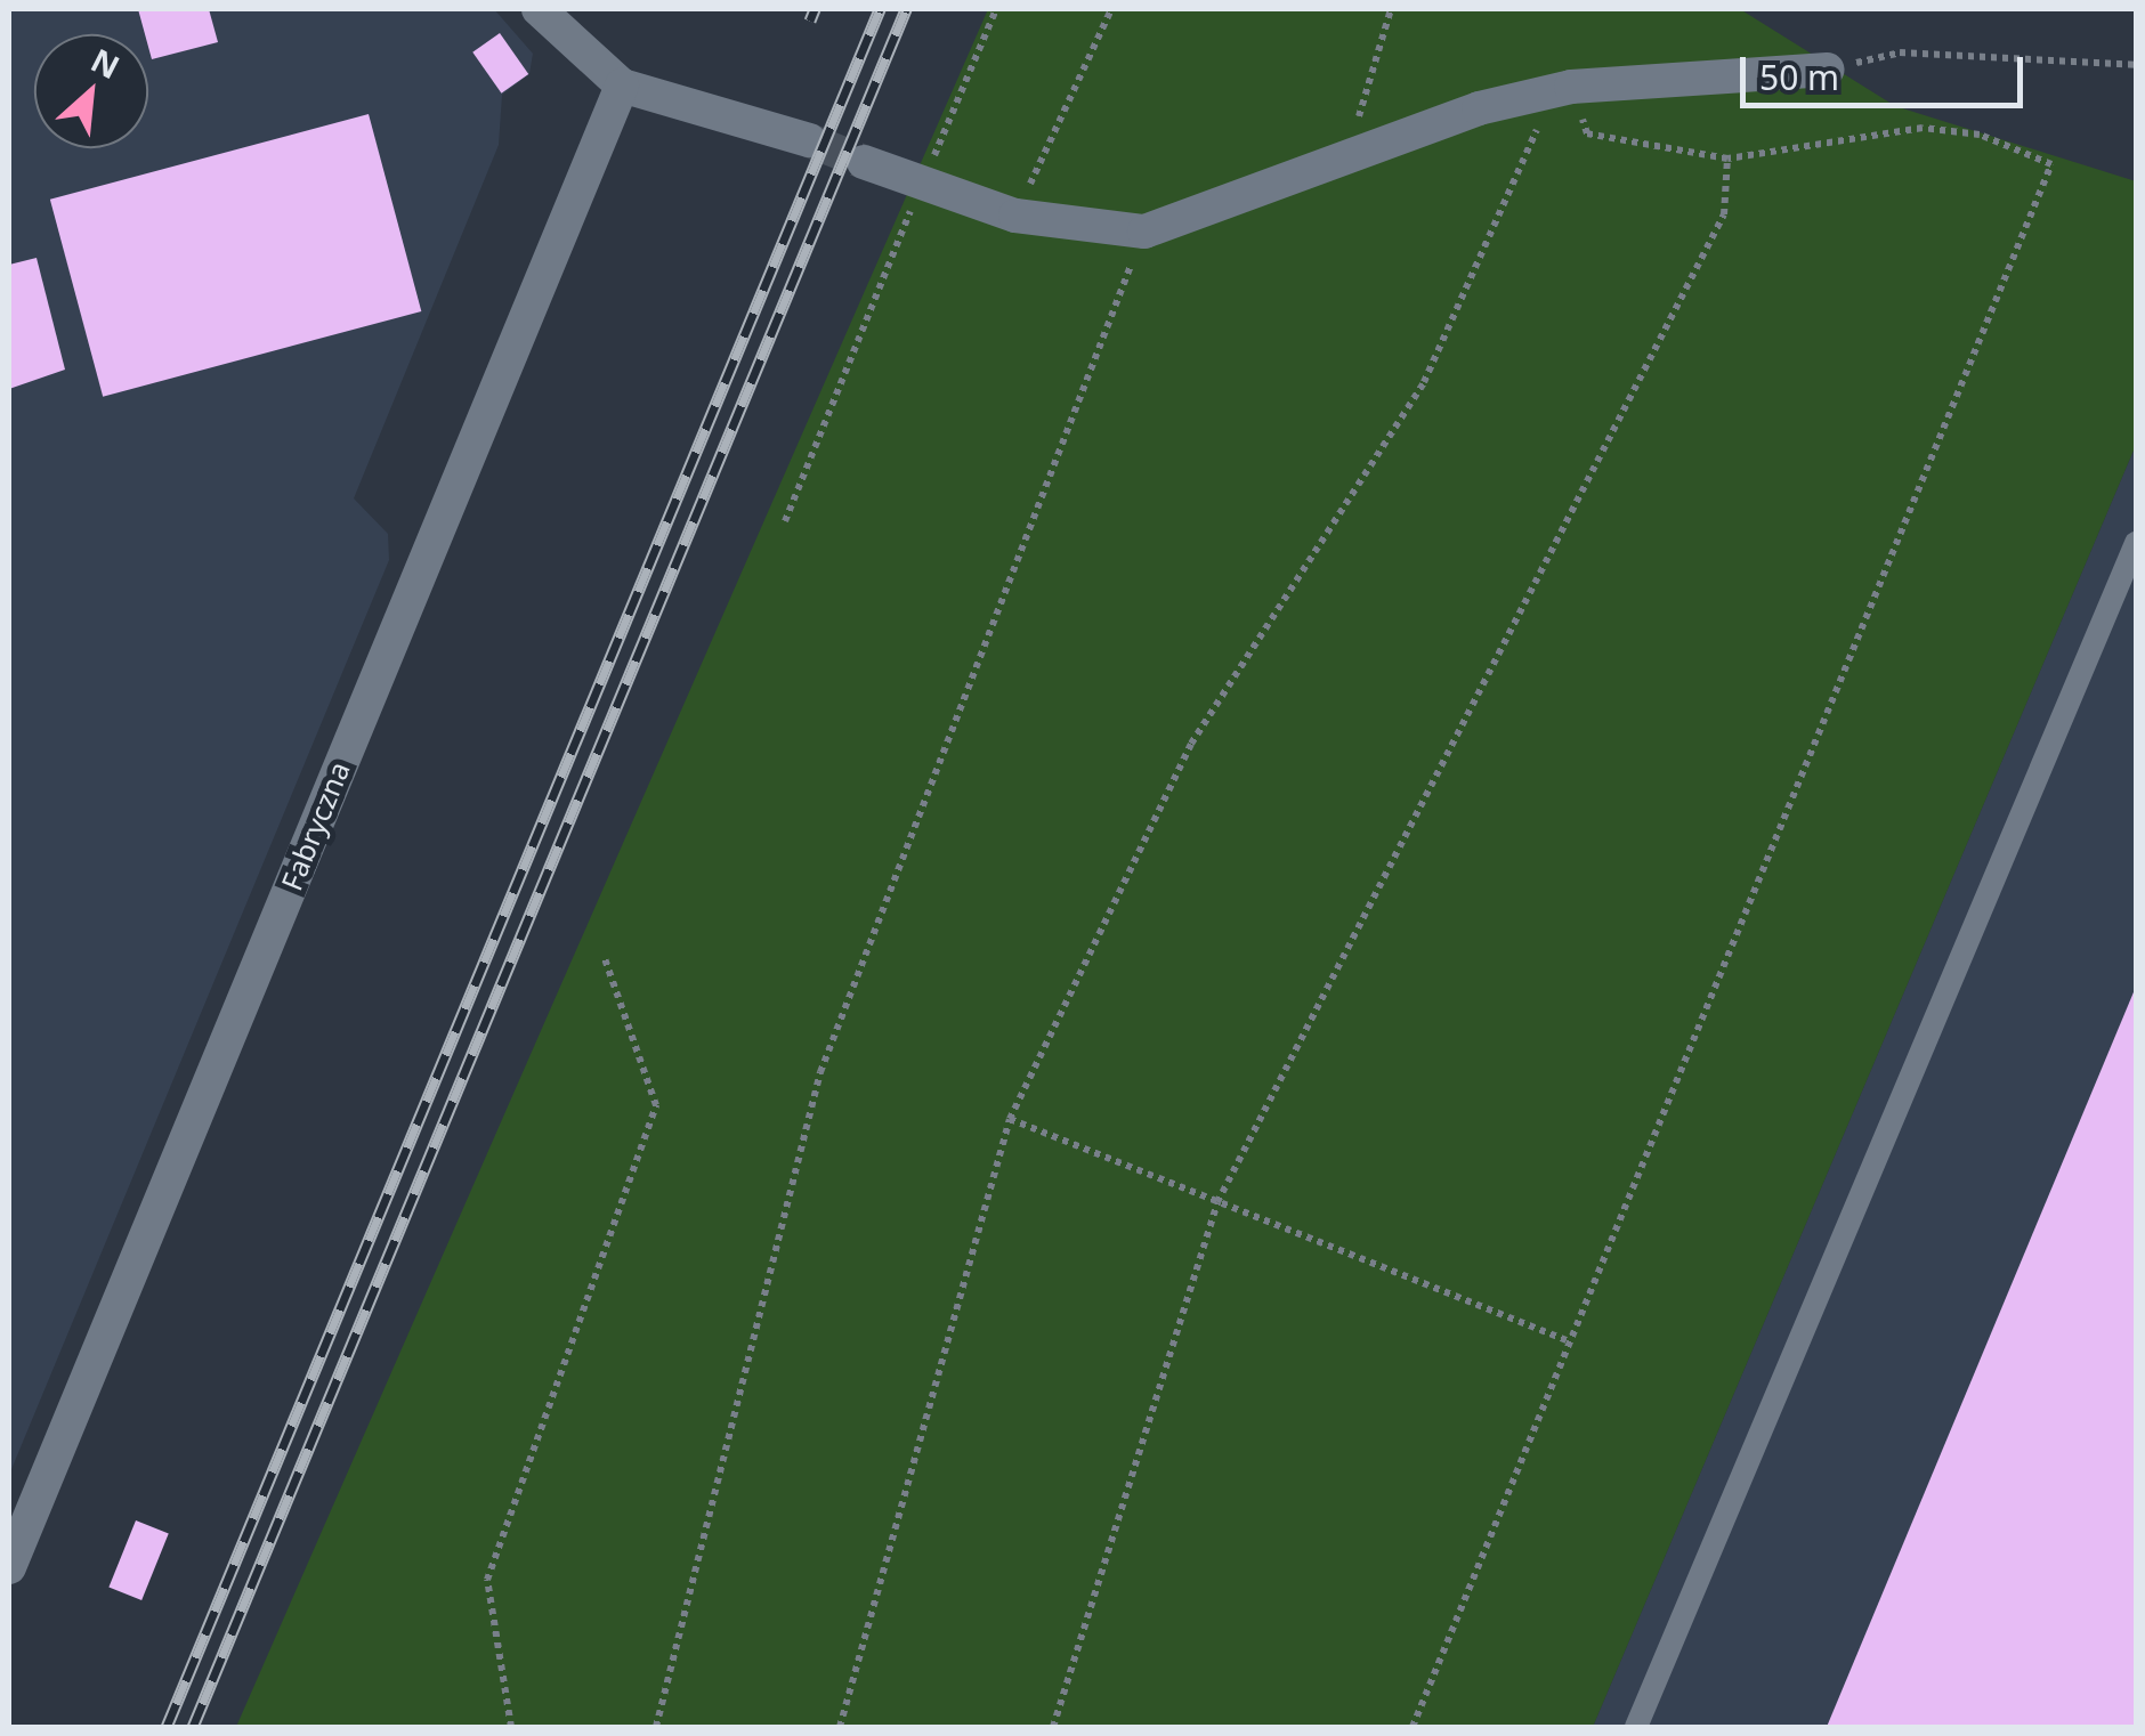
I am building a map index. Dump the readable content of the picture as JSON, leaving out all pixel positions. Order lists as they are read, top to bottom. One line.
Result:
{"streets":{"street":["Fabryczna"]},"scale_bar":"50 m","north":"top right"}
